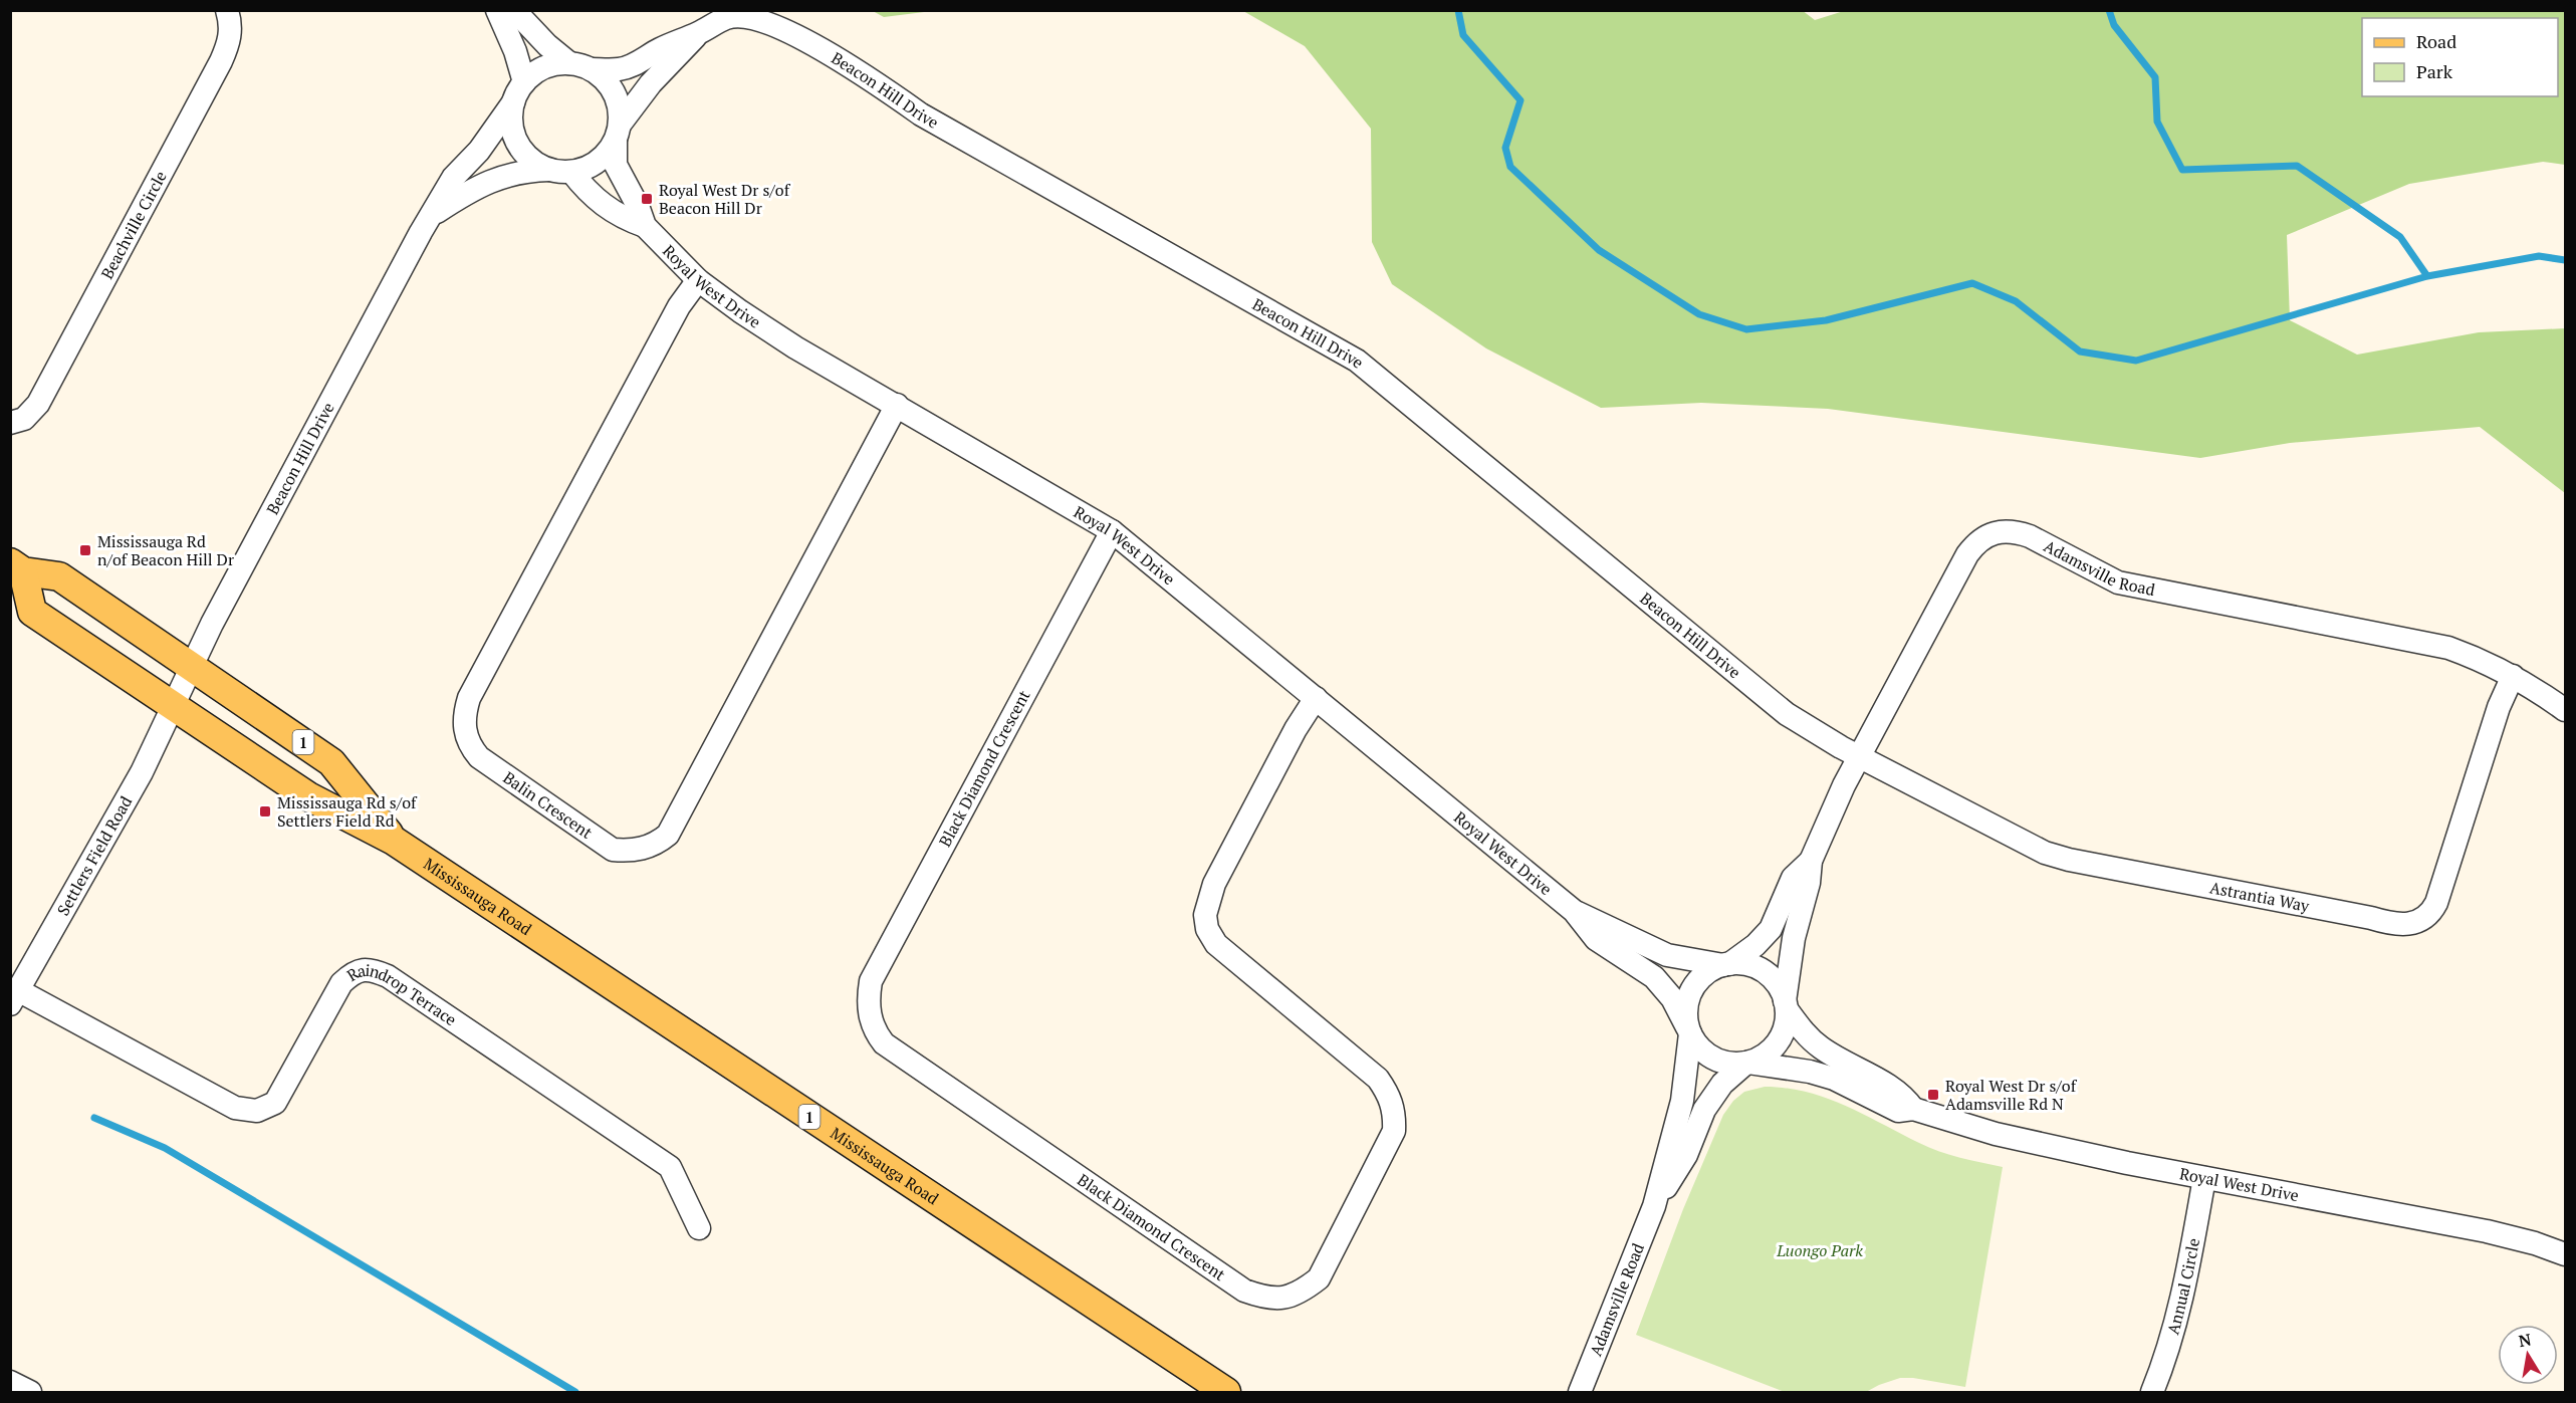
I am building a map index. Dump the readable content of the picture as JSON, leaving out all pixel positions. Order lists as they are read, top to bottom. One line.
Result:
{"streets":{"main road":["1","Mississauga Road"],"street":["Beacon Hill Drive","Beachville Circle","Royal West Drive","Adamsville Road","Black Diamond Crescent","Balin Crescent","Settlers Field Road","Astrantia Way","Raindrop Terrace","Annual Circle"]},"crossings":[["Beacon Hill Drive","Royal West Drive"],["Beacon Hill Drive","Adamsville Road"],["Beacon Hill Drive","Settlers Field Road"],["Beacon Hill Drive","Astrantia Way"],["Beacon Hill Drive","Mississauga Road"],["Royal West Drive","Adamsville Road"],["Royal West Drive","Black Diamond Crescent"],["Royal West Drive","Balin Crescent"],["Royal West Drive","Annual Circle"],["Adamsville Road","Astrantia Way"],["Settlers Field Road","Mississauga Road"],["Settlers Field Road","Raindrop Terrace"]],"parks":["Luongo Park"],"places":{"transit":["Royal West Dr s/of Beacon Hill Dr","Mississauga Rd n/of Beacon Hill Dr","Mississauga Rd s/of Settlers Field Rd","Royal West Dr s/of Adamsville Rd N"]},"legend":["Road","Park"],"north":"top"}
